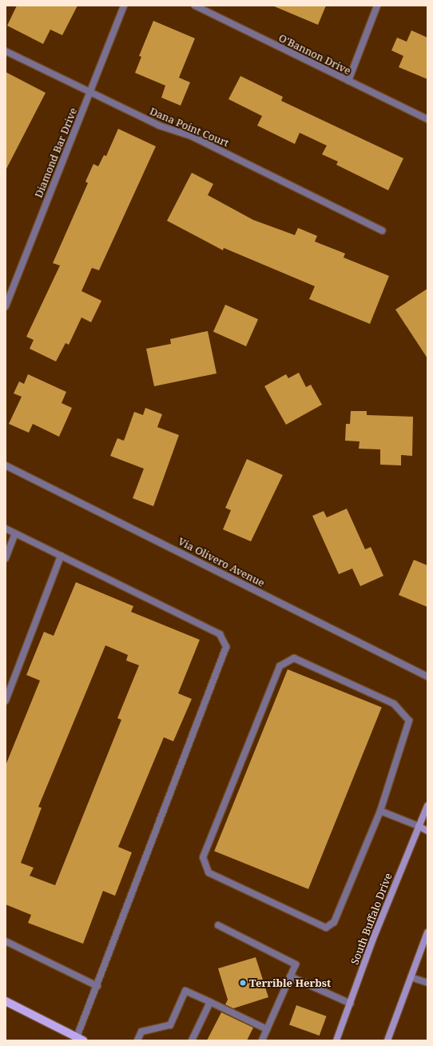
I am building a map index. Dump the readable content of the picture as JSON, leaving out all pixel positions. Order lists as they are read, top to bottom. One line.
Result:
{"streets":{"main road":["South Buffalo Drive"],"street":["O'Bannon Drive","Dana Point Court","Diamond Bar Drive","Via Olivero Avenue"]},"crossings":[["Dana Point Court","Diamond Bar Drive"]],"places":["Terrible Herbst"]}
